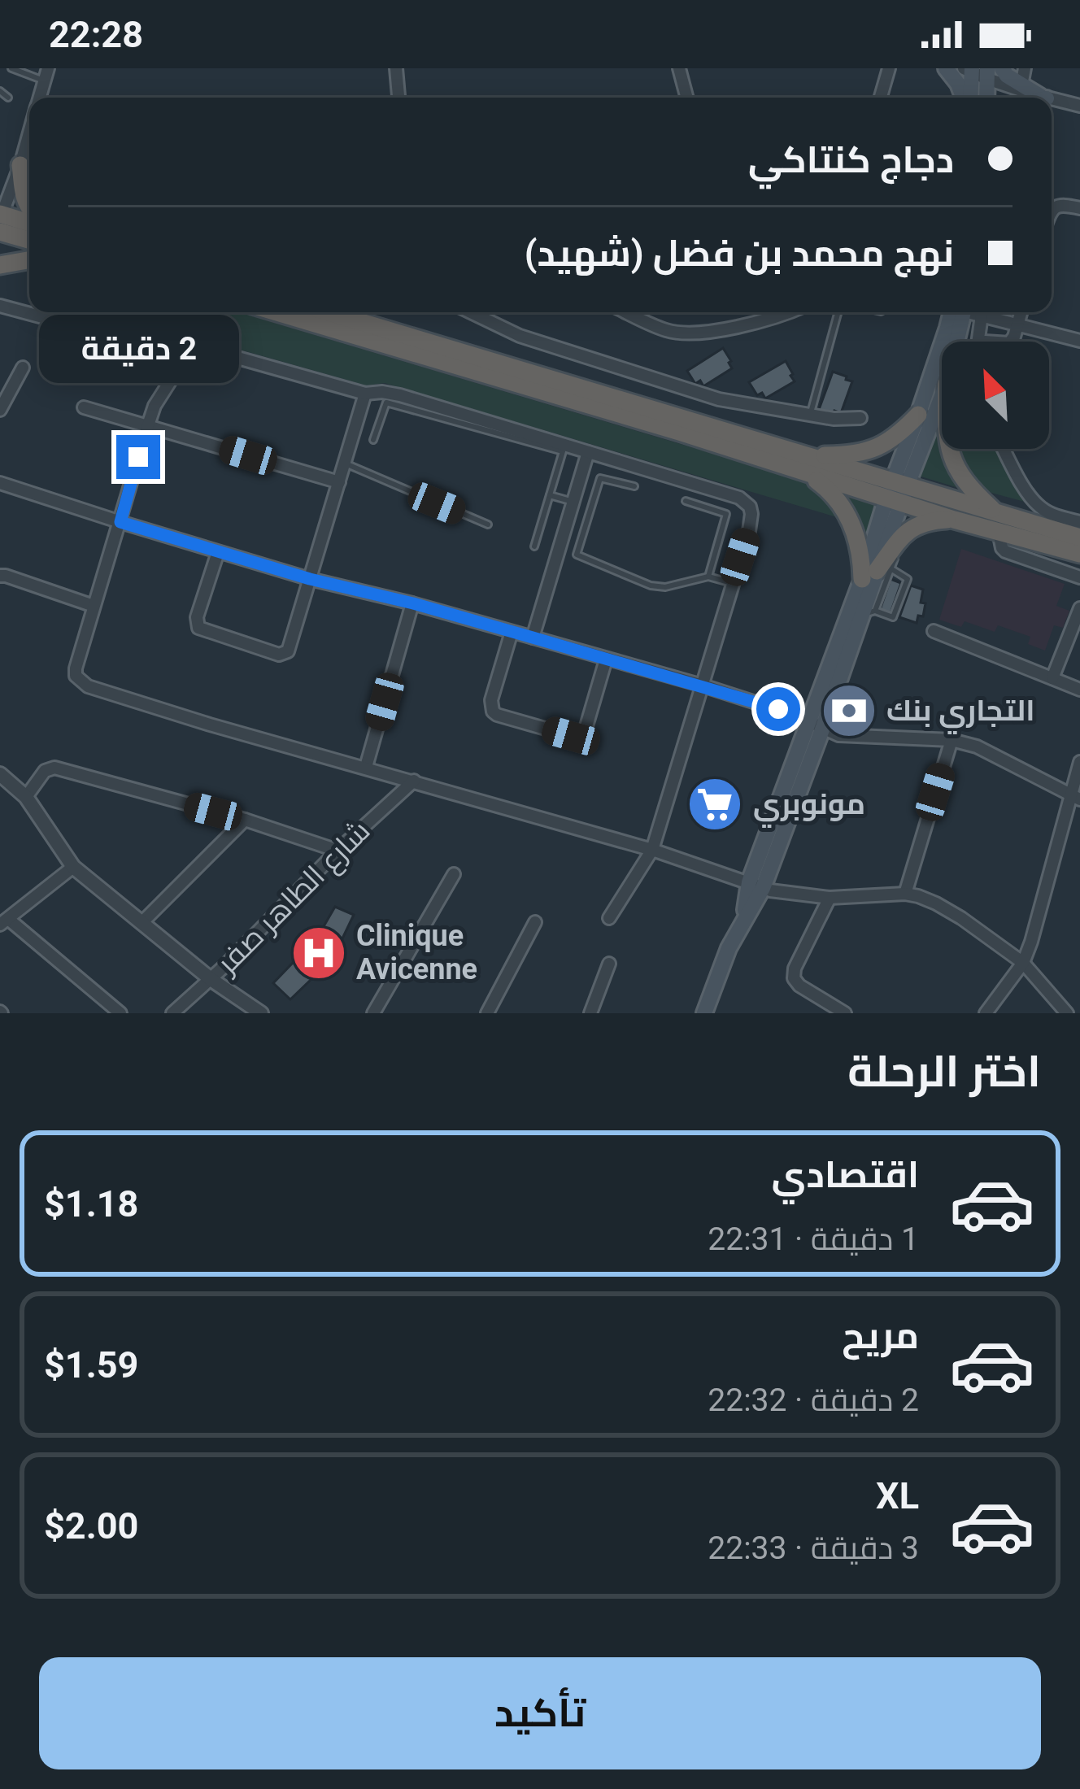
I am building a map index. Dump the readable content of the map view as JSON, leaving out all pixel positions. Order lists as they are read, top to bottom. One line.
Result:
{"streets":{"street":["شارع الطاهر صفر"]},"places":{"bank":["التجاري بنك"],"supermarket":["مونوبري"],"hospital":["Clinique Avicenne"]},"north":"top left","page":{"status":"22:28","banner":["دجاج كنتاكي","نهج محمد بن فضل (شهيد)"],"bubble":"2 دقيقة","heading":"اختر الرحلة","list":[{"name":"اقتصادي","note":"1 دقيقة · 22:31","value":"$1.18"},{"name":"مريح","note":"2 دقيقة · 22:32","value":"$1.59"},{"name":"XL","note":"3 دقيقة · 22:33","value":"$2.00"}],"buttons":"تأكيد"}}
